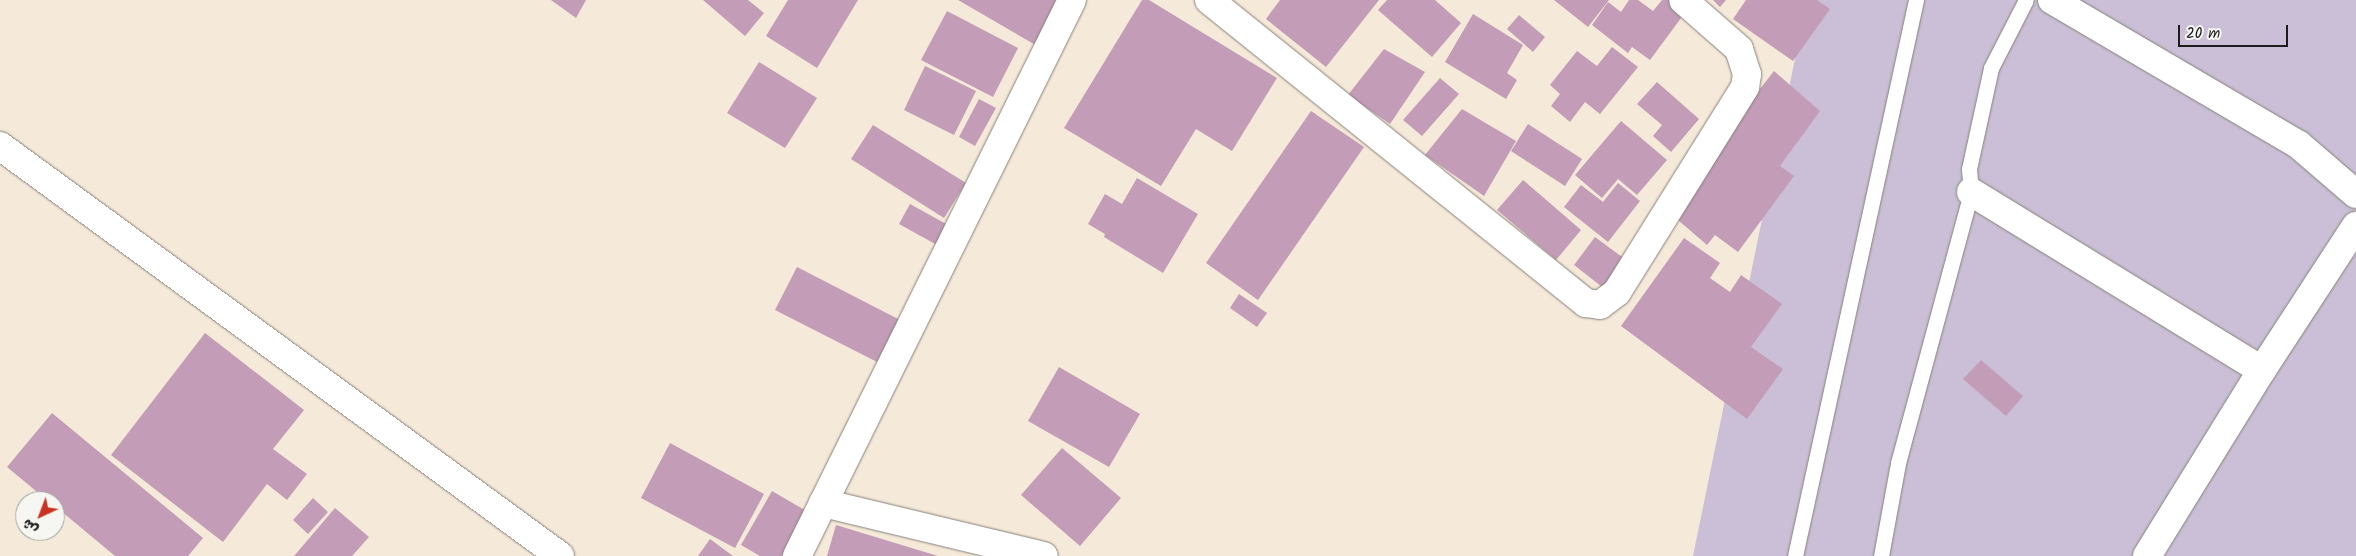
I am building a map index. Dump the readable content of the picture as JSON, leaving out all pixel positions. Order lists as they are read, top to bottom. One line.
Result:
{"scale_bar":"20 m","north":"bottom left"}
